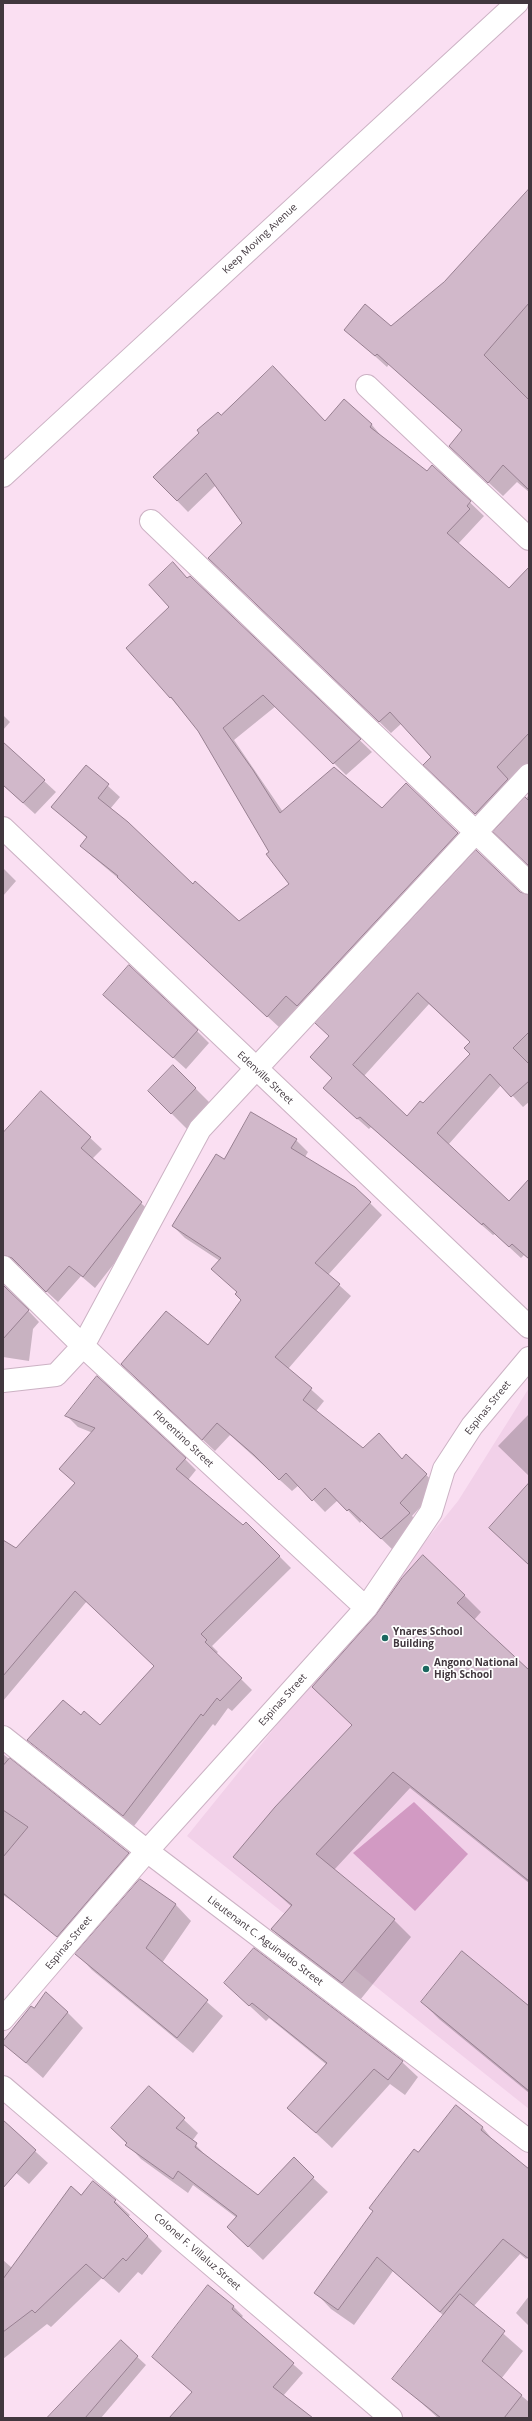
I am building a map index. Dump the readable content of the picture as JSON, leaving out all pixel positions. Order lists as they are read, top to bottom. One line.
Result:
{"streets":{"street":["Keep Moving Avenue","Edenville Street","Espinas Street","Florentino Street","Lieutenant C. Aguinaldo Street","Colonel F. Villaluz Street"]},"crossings":[["Espinas Street","Florentino Street"],["Espinas Street","Lieutenant C. Aguinaldo Street"]],"places":["Ynares School Building","Angono National High School"]}
